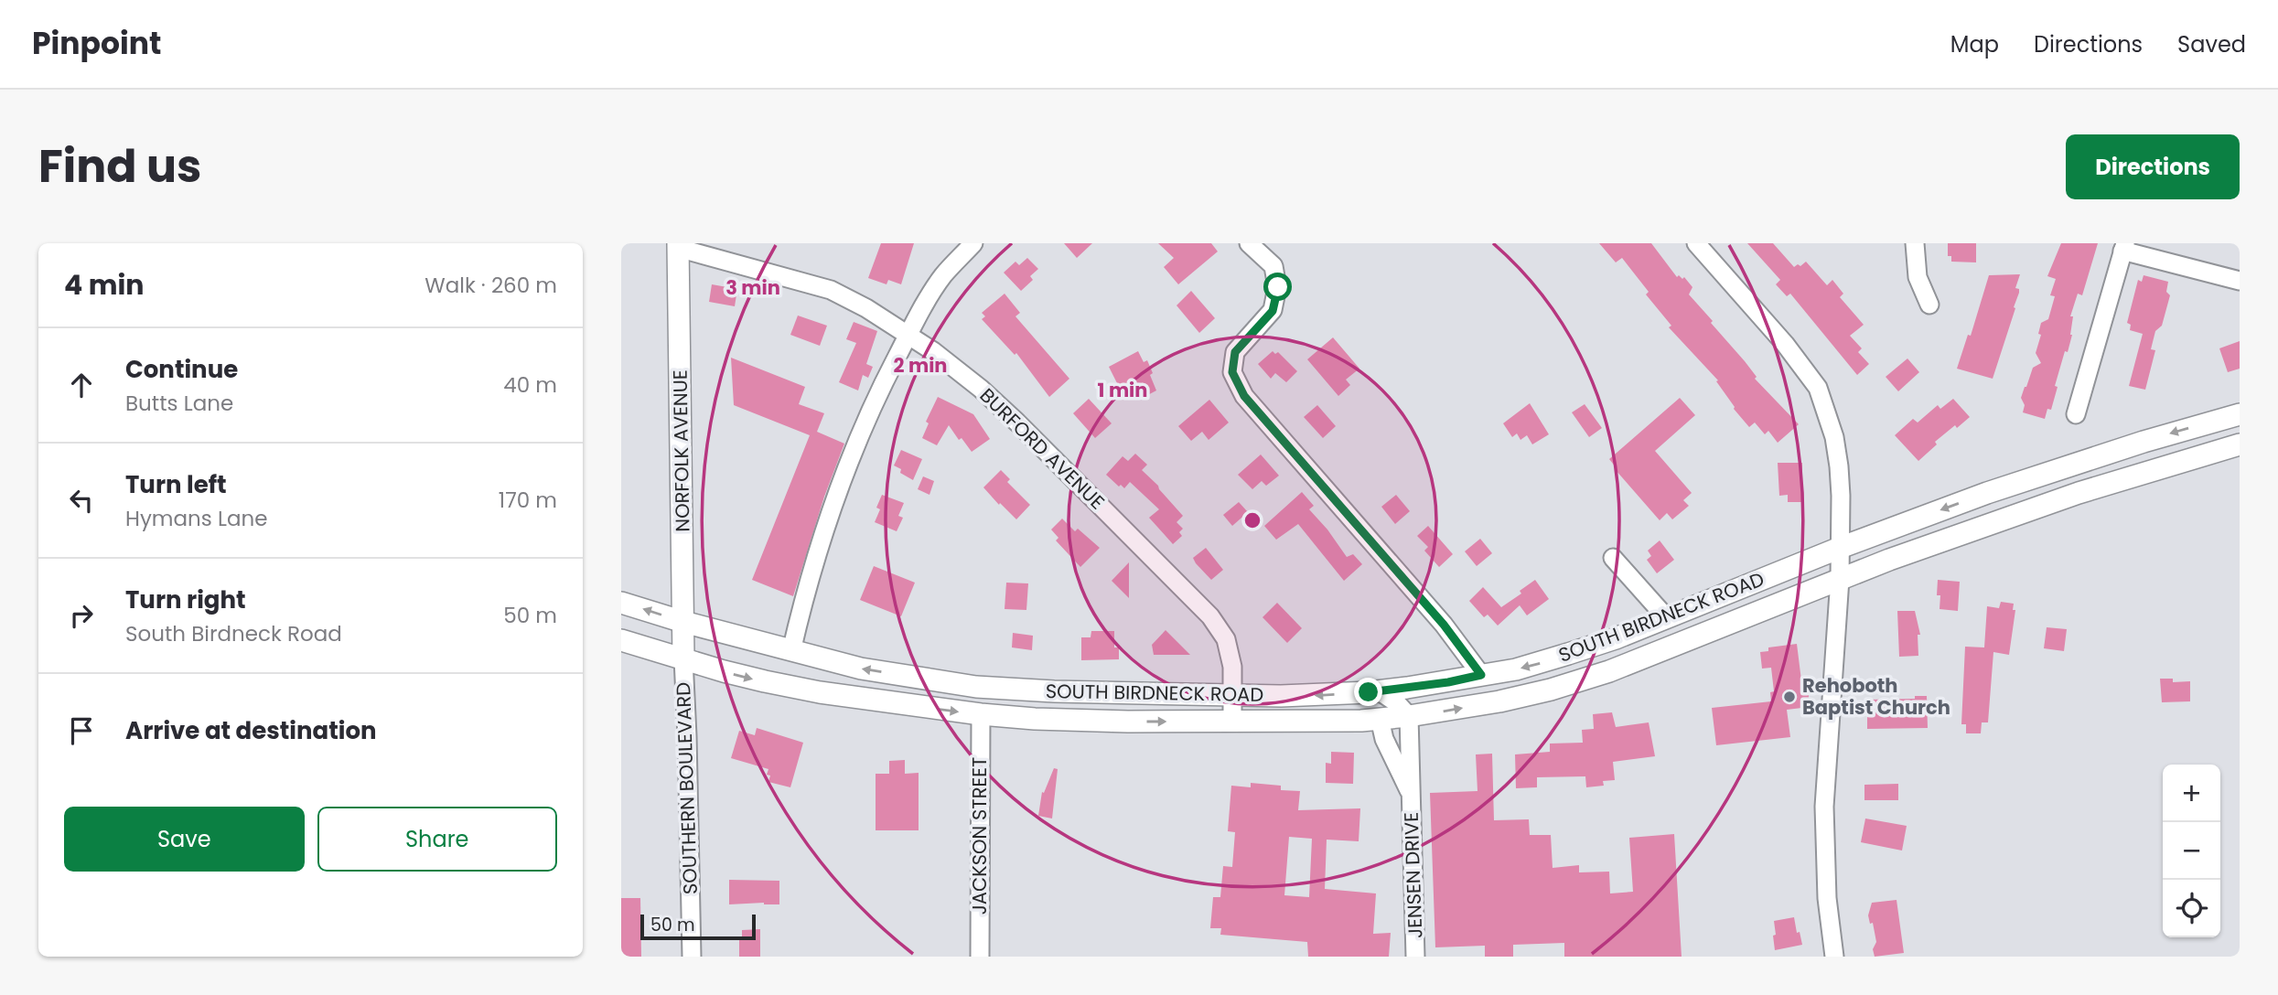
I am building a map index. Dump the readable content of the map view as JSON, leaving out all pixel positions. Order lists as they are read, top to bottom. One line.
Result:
{"streets":{"main road":["NORFOLK AVENUE","SOUTH BIRDNECK ROAD"],"street":["BURFORD AVENUE","SOUTHERN BOULEVARD","JACKSON STREET","JENSEN DRIVE"]},"crossings":[["BURFORD AVENUE","NORFOLK AVENUE"],["BURFORD AVENUE","SOUTH BIRDNECK ROAD"],["NORFOLK AVENUE","SOUTH BIRDNECK ROAD"],["NORFOLK AVENUE","SOUTHERN BOULEVARD"],["SOUTH BIRDNECK ROAD","SOUTHERN BOULEVARD"],["SOUTH BIRDNECK ROAD","JACKSON STREET"],["SOUTH BIRDNECK ROAD","JENSEN DRIVE"]],"places":["Rehoboth Baptist Church"],"scale_bar":"50 m","page":{"header":"Pinpoint","nav":["Map","Directions","Saved"],"title":"Find us","buttons":["Directions",["Save","Share"]],"heading":["4 min","Walk · 260 m"],"list":[["Continue","Butts Lane","40 m"],["Turn left","Hymans Lane","170 m"],["Turn right","South Birdneck Road","50 m"],"Arrive at destination"],"map_buttons":["+","−"],"scale":"50 m"},"rings":["3 min","2 min","1 min"]}
